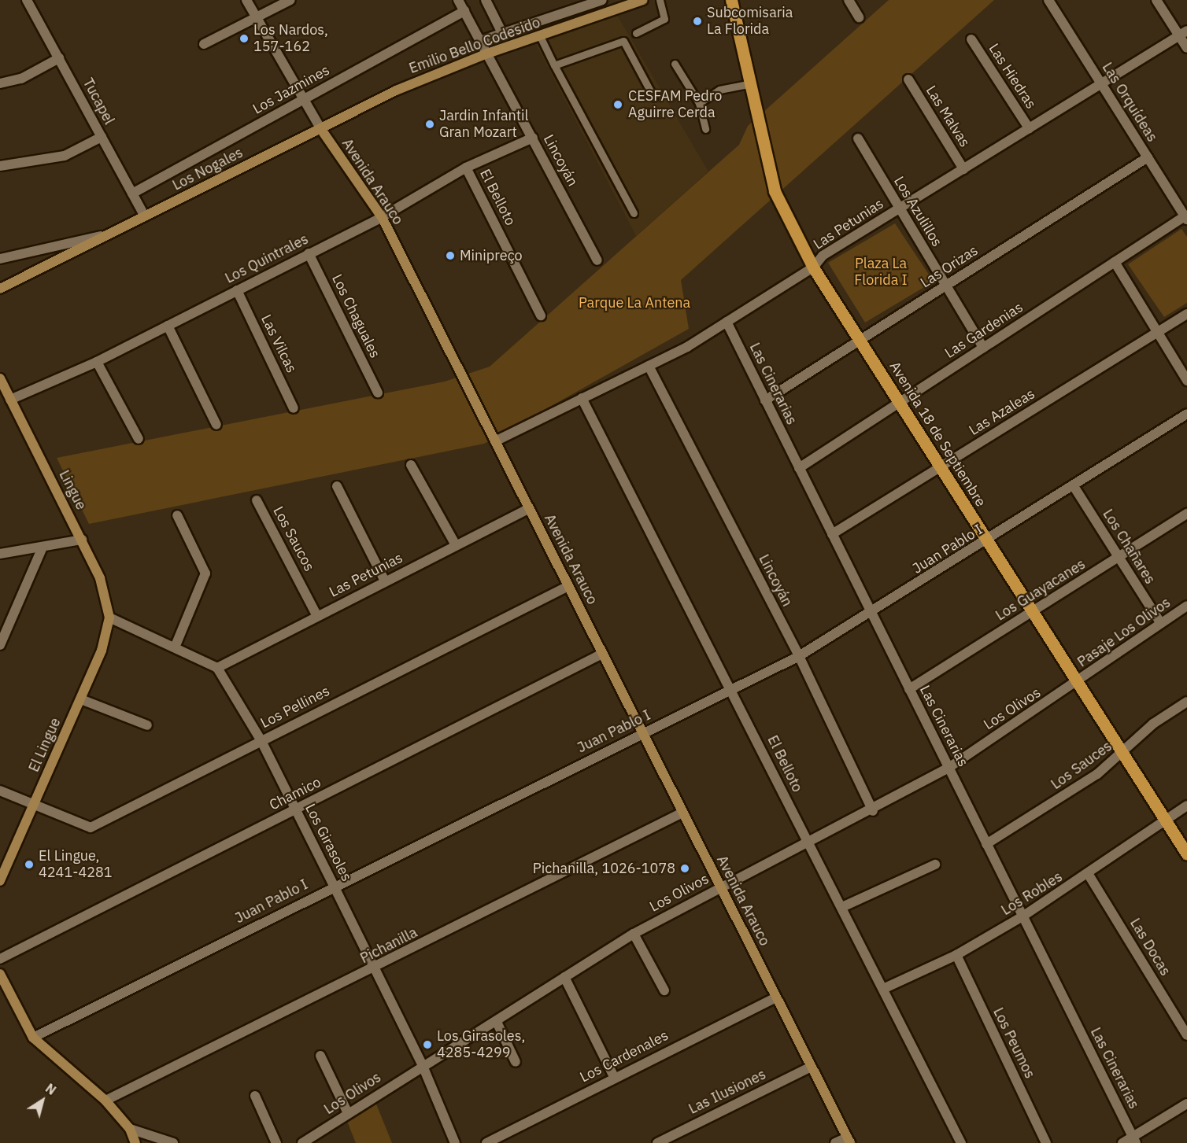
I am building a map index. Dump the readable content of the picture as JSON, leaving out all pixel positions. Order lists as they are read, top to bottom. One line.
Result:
{"streets":{"main road":["Avenida 18 de Septiembre"],"street":["Emilio Bello Codesido","Las Hiedras","Los Jazmines","Tucapel","Las Orquídeas","Las Malvas","Lincoyán","Los Nogales","Avenida Arauco","El Belloto","Los Azulillos","Las Petunias","Los Quintrales","Las Orizas","Los Chaguales","Las Gardenias","Las Vilcas","Las Cinerarias","Las Azaleas","Lingue","Los Saucos","Los Chañares","Juan Pablo I","Los Guayacanes","Pasaje Los Olivos","Los Pellines","Los Olivos","El Lingue","Los Sauces","Chamico","Los Girasoles","Los Robles","Pichanilla","Las Docas","Los Peumos","Los Cardenales","Las Ilusiones"]},"crossings":[["Emilio Bello Codesido","Lincoyán"],["Emilio Bello Codesido","Los Nogales"],["Emilio Bello Codesido","Avenida Arauco"],["Las Hiedras","Las Petunias"],["Los Jazmines","Tucapel"],["Los Jazmines","Lincoyán"],["Los Jazmines","Avenida Arauco"],["Tucapel","Los Nogales"],["Las Orquídeas","Las Petunias"],["Las Orquídeas","Las Orizas"],["Las Orquídeas","Las Gardenias"],["Las Malvas","Las Petunias"],["Lincoyán","Las Petunias"],["Lincoyán","Los Quintrales"],["Lincoyán","Juan Pablo I"],["Lincoyán","Los Olivos"],["Los Nogales","Avenida Arauco"],["Avenida Arauco","Las Petunias"],["Avenida Arauco","Los Quintrales"],["Avenida Arauco","Juan Pablo I"],["Avenida Arauco","Los Pellines"],["Avenida Arauco","Los Olivos"],["Avenida Arauco","Chamico"],["Avenida Arauco","Pichanilla"],["Avenida Arauco","Los Cardenales"],["Avenida Arauco","Las Ilusiones"],["El Belloto","Las Petunias"],["El Belloto","Los Quintrales"],["El Belloto","Juan Pablo I"],["El Belloto","Los Olivos"],["El Belloto","Los Robles"],["Los Azulillos","Las Petunias"],["Los Azulillos","Las Orizas"],["Los Azulillos","Las Gardenias"],["Las Petunias","Las Cinerarias"],["Las Petunias","Avenida 18 de Septiembre"],["Las Petunias","Los Saucos"],["Las Petunias","Los Girasoles"],["Los Quintrales","Los Chaguales"],["Los Quintrales","Las Vilcas"],["Los Quintrales","Lingue"],["Las Orizas","Las Cinerarias"],["Las Orizas","Avenida 18 de Septiembre"],["Las Gardenias","Las Cinerarias"],["Las Gardenias","Avenida 18 de Septiembre"],["Las Cinerarias","Las Azaleas"],["Las Cinerarias","Juan Pablo I"],["Las Cinerarias","Los Guayacanes"],["Las Cinerarias","Los Olivos"],["Las Cinerarias","Los Sauces"],["Las Cinerarias","Los Robles"],["Las Azaleas","Avenida 18 de Septiembre"],["Avenida 18 de Septiembre","Juan Pablo I"],["Avenida 18 de Septiembre","Los Guayacanes"],["Avenida 18 de Septiembre","Pasaje Los Olivos"],["Avenida 18 de Septiembre","Los Olivos"],["Avenida 18 de Septiembre","Los Sauces"],["Avenida 18 de Septiembre","Los Robles"],["Lingue","El Lingue"],["Los Chañares","Juan Pablo I"],["Los Chañares","Los Guayacanes"],["Los Chañares","Pasaje Los Olivos"],["Juan Pablo I","Los Girasoles"],["Pasaje Los Olivos","Los Olivos"],["Los Pellines","El Lingue"],["Los Pellines","Los Girasoles"],["Los Olivos","Los Girasoles"],["Chamico","Los Girasoles"],["Los Girasoles","Pichanilla"],["Los Robles","Las Docas"],["Los Robles","Los Peumos"]],"parks":["Plaza La Florida I","Parque La Antena"],"places":["Subcomisaria La Florida","Los Nardos, 157-162","CESFAM Pedro Aguirre Cerda","Jardin Infantil Gran Mozart","Minipreço","El Lingue, 4241-4281","Pichanilla, 1026-1078","Los Girasoles, 4285-4299"],"north":"top right"}
